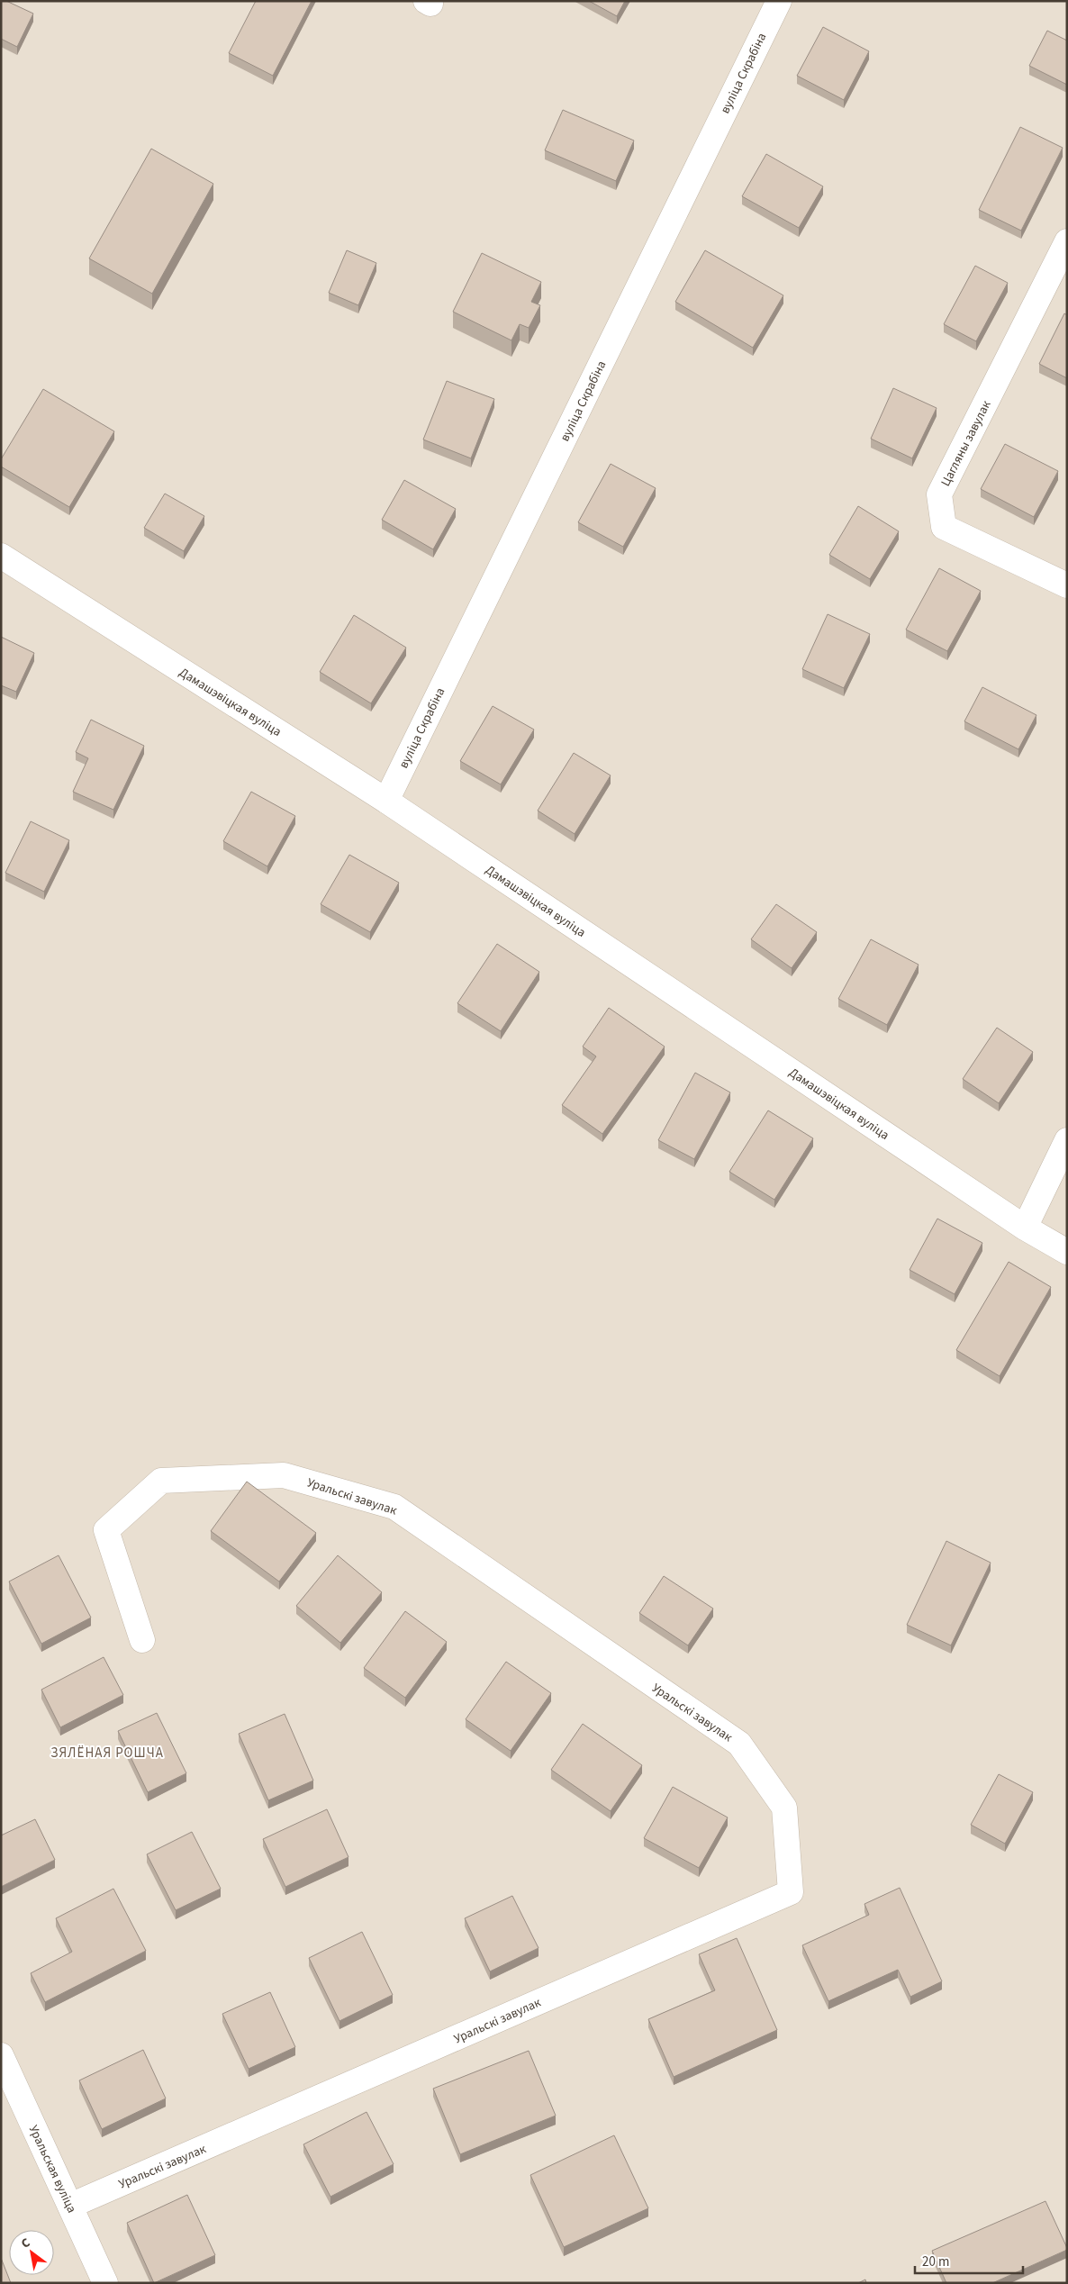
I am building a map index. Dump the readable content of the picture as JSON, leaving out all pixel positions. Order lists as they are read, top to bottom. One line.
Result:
{"streets":{"street":["вуліца Скрабіна","Цагляны завулак","Дамашэвіцкая вуліца","Уральскі завулак","Уральская вуліца"]},"crossings":[["вуліца Скрабіна","Дамашэвіцкая вуліца"],["Уральскі завулак","Уральская вуліца"]],"districts":["ЗЯЛЁНАЯ РОШЧА"],"scale_bar":"20 m","north":"top left"}
